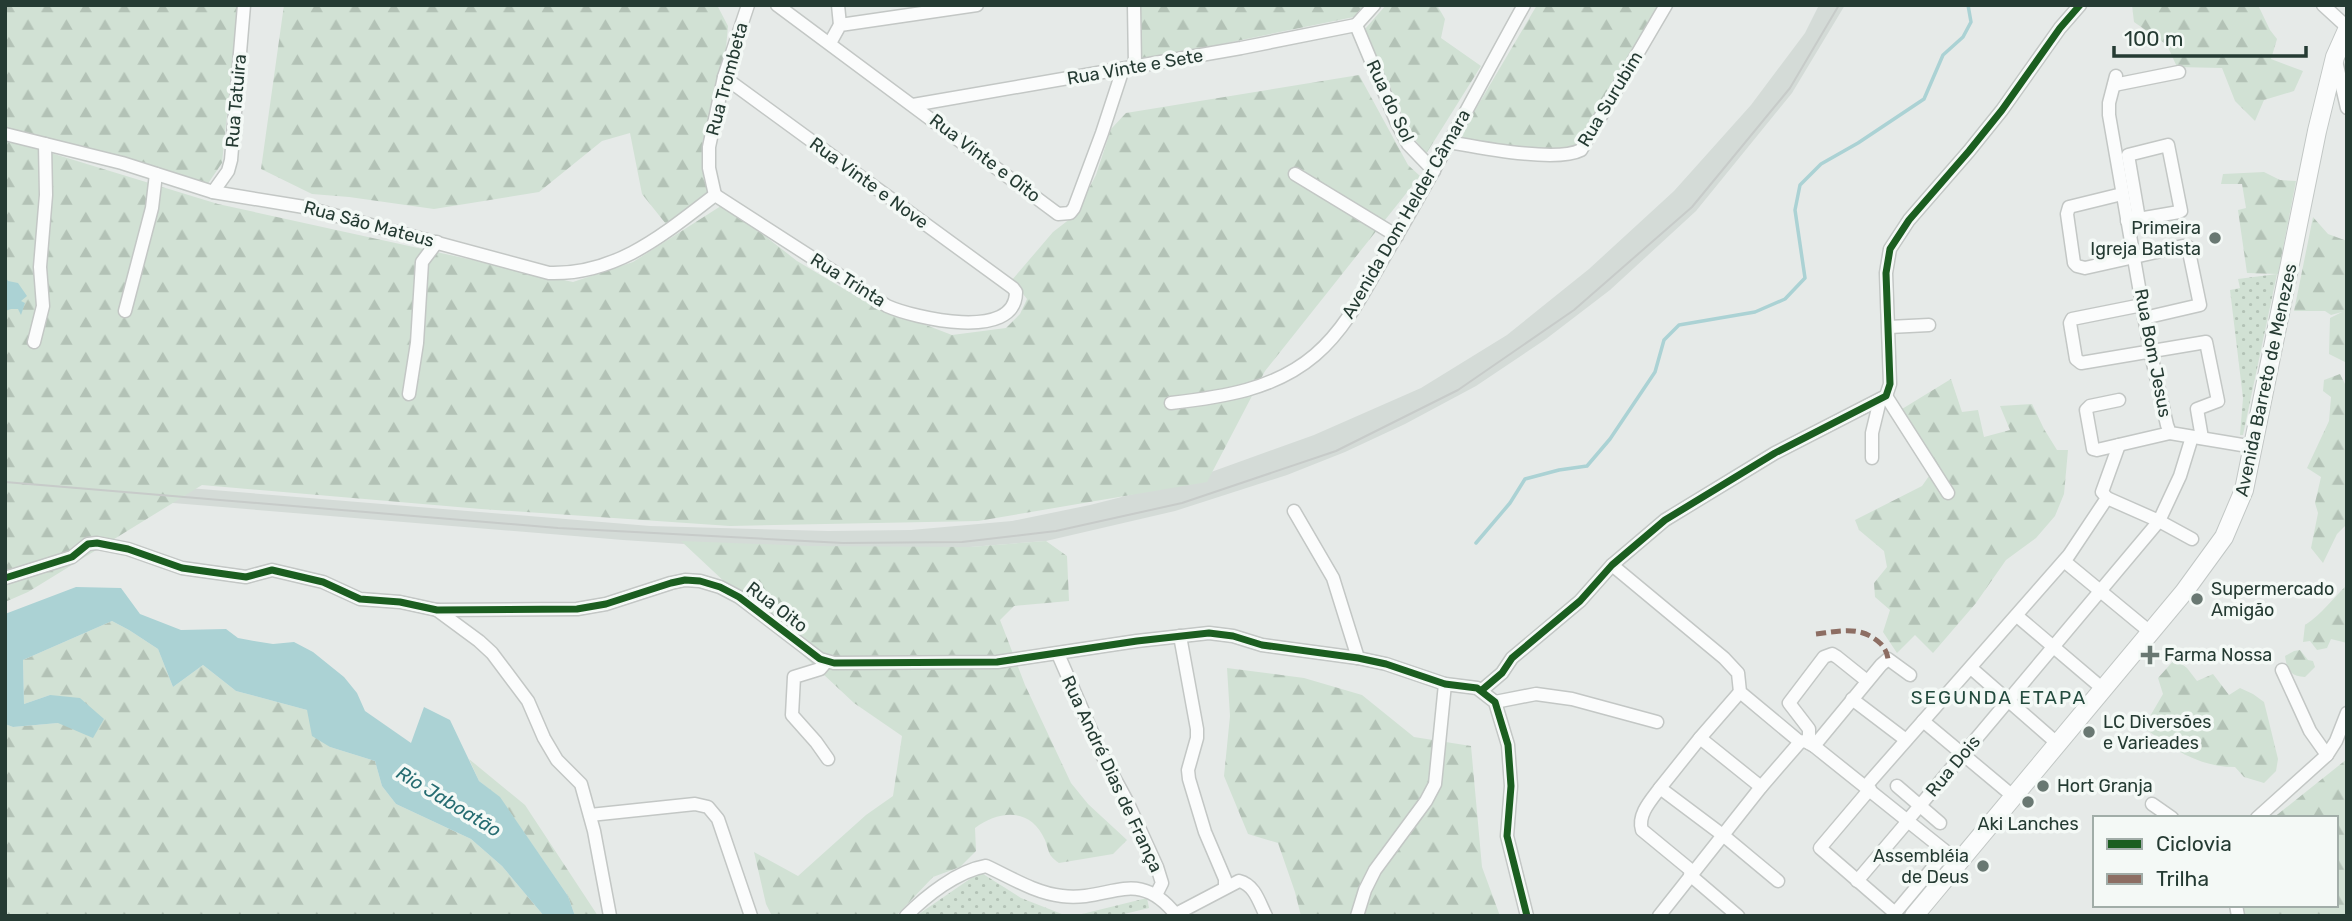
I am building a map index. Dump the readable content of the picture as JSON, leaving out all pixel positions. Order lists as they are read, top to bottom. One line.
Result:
{"streets":{"main road":["Avenida Barreto de Menezes"],"street":["Rua Vinte e Sete","Rua Trombeta","Rua Surubim","Rua Tatuira","Rua do Sol","Rua Vinte e Oito","Rua Vinte e Nove","Avenida Dom Helder Câmara","Rua São Mateus","Rua Trinta","Rua Bom Jesus","Rua Oito","Rua Dois","Rua André Dias de França"]},"crossings":[["Rua Vinte e Sete","Rua do Sol"],["Rua Vinte e Sete","Rua Vinte e Oito"],["Rua Trombeta","Rua Vinte e Nove"],["Rua Trombeta","Rua São Mateus"],["Rua Trombeta","Rua Trinta"],["Rua Surubim","Avenida Dom Helder Câmara"],["Rua Tatuira","Rua São Mateus"],["Rua do Sol","Avenida Dom Helder Câmara"],["Rua Vinte e Nove","Rua Trinta"],["Rua São Mateus","Rua Trinta"],["Rua Bom Jesus","Avenida Barreto de Menezes"]],"districts":["SEGUNDA ETAPA"],"water":["Rio Jaboatão"],"places":{"other":["Primeira Igreja Batista","Supermercado Amigão","LC Diversões e Varieades","Hort Granja","Aki Lanches","Assembléia de Deus"],"health":["Farma Nossa"]},"legend":["Ciclovia","Trilha"],"scale_bar":"100 m"}
